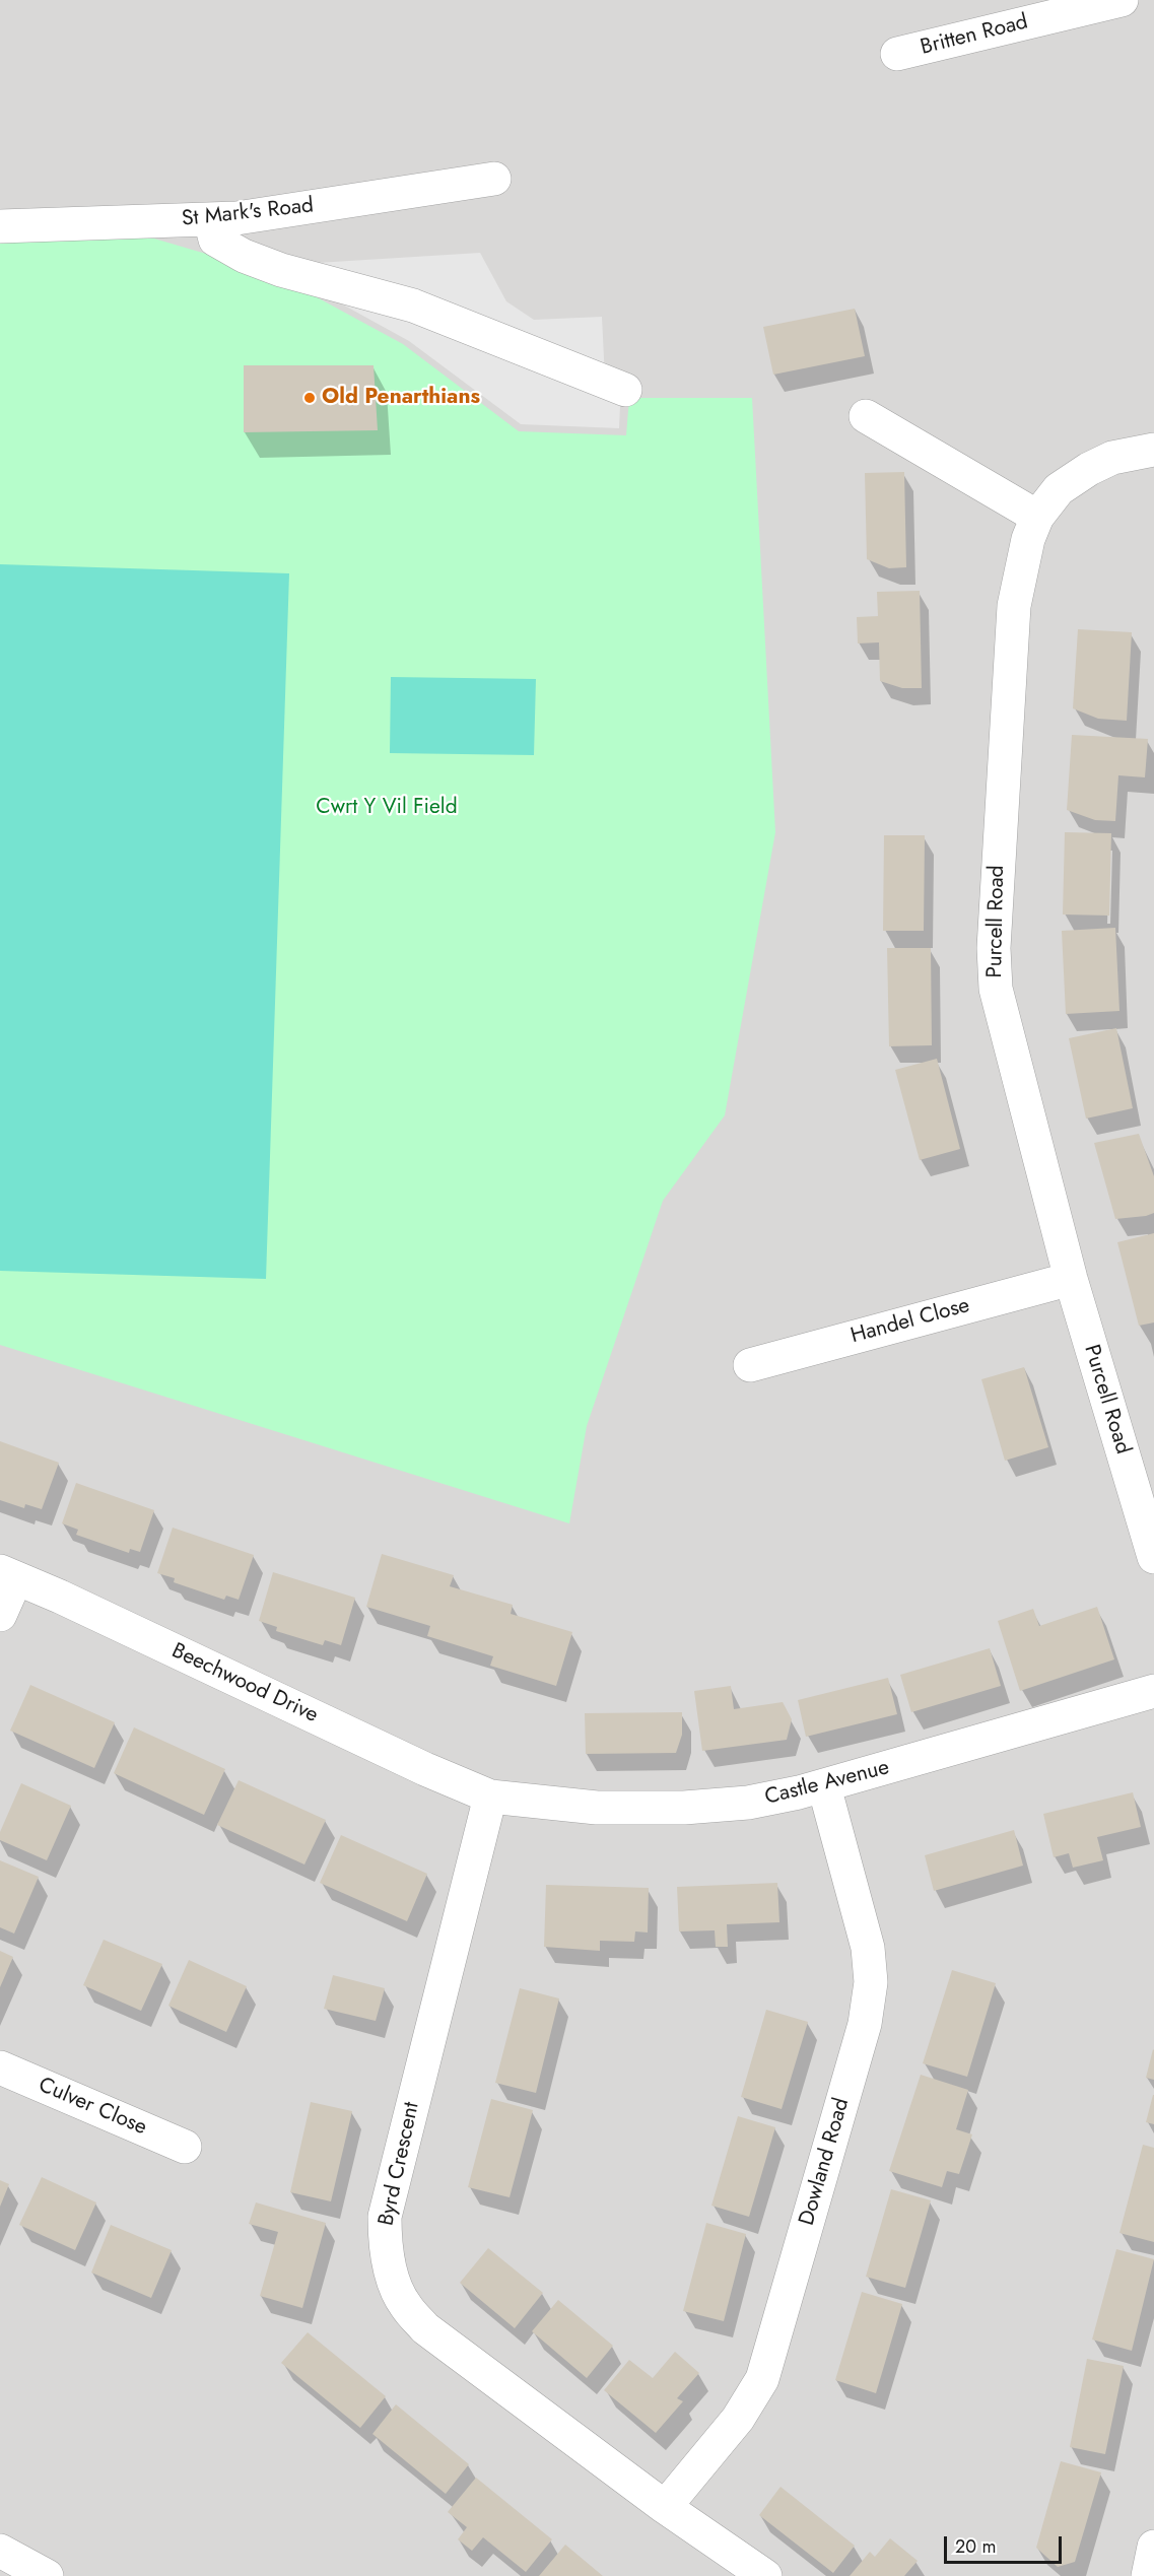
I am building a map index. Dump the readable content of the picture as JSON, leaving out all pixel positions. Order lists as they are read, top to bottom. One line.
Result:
{"streets":{"street":["Britten Road","St Mark's Road","Purcell Road","Handel Close","Beechwood Drive","Castle Avenue","Culver Close","Dowland Road","Byrd Crescent"]},"crossings":[["Purcell Road","Handel Close"],["Beechwood Drive","Castle Avenue"],["Beechwood Drive","Byrd Crescent"],["Castle Avenue","Dowland Road"],["Castle Avenue","Byrd Crescent"],["Dowland Road","Byrd Crescent"]],"parks":["Cwrt Y Vil Field"],"places":["Old Penarthians"],"scale_bar":"20 m"}
